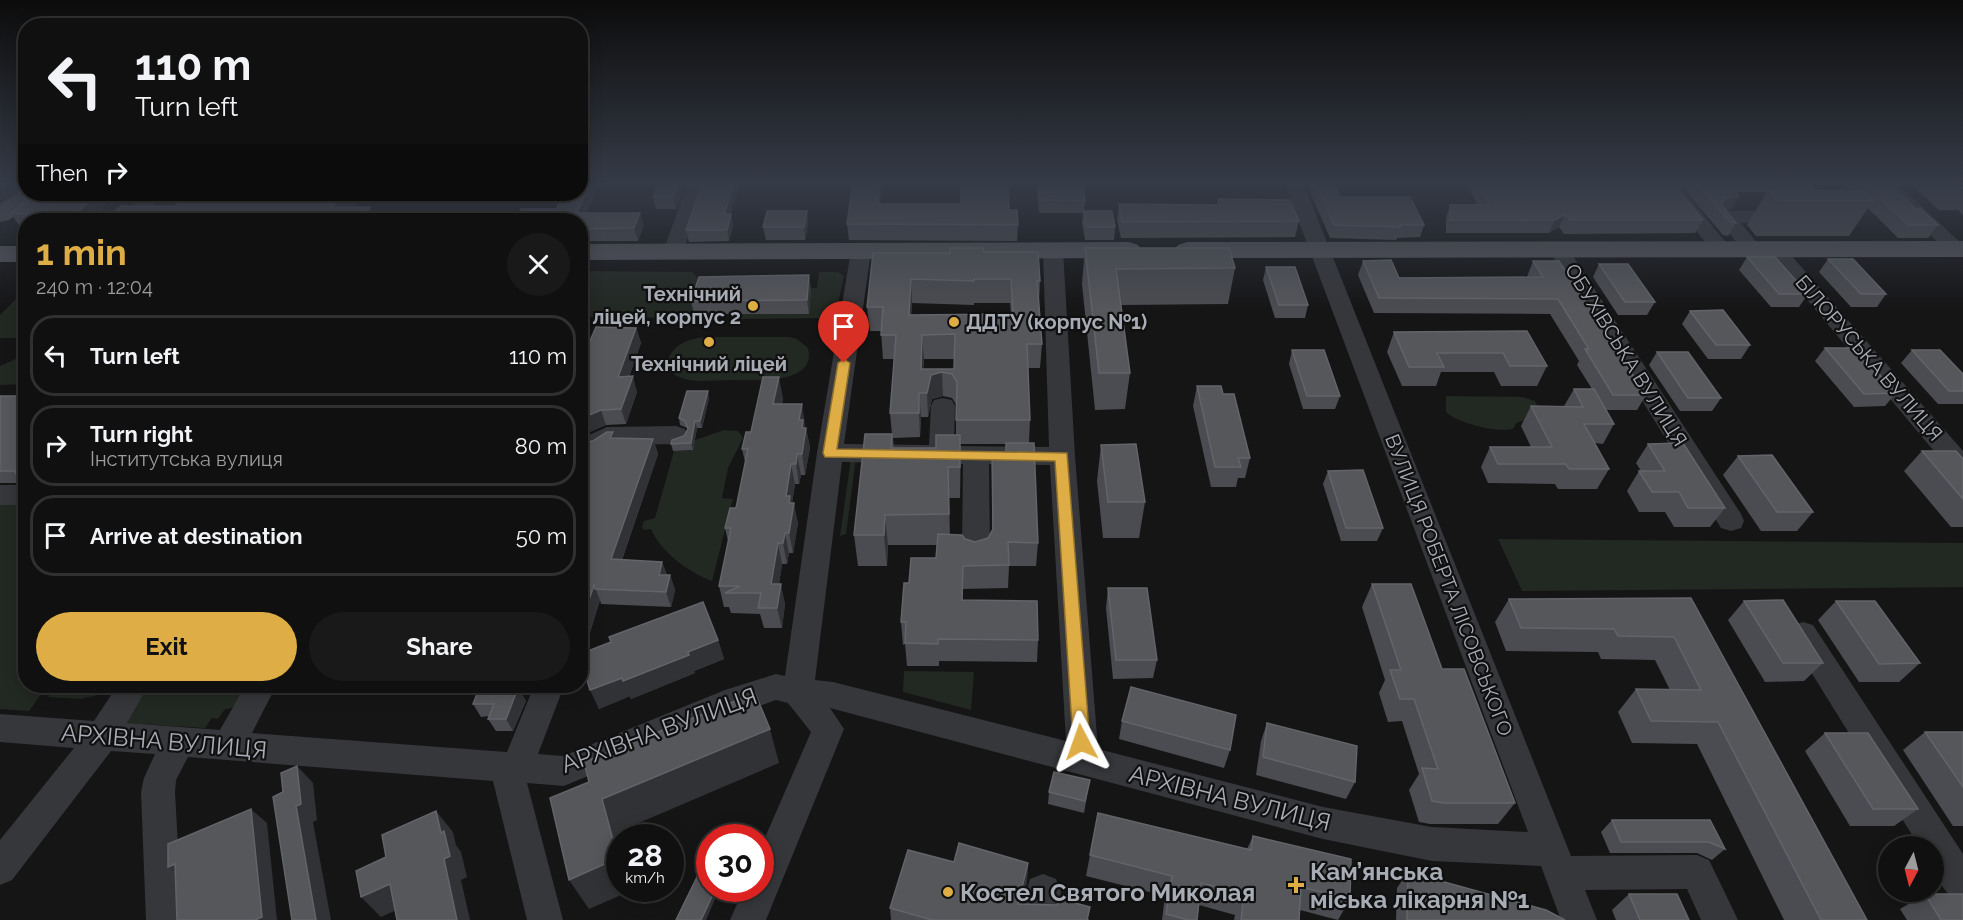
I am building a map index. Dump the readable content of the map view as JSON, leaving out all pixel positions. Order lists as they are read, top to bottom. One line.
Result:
{"streets":{"street":["ОБУХІВСЬКА ВУЛИЦЯ","БІЛОРУСЬКА ВУЛИЦЯ","ВУЛИЦЯ РОБЕРТА ЛІСОВСЬКОГО","АРХІВНА ВУЛИЦЯ"]},"crossings":[["ВУЛИЦЯ РОБЕРТА ЛІСОВСЬКОГО","АРХІВНА ВУЛИЦЯ"]],"places":{"other":["Технічний ліцей, корпус 2","ДДТУ (корпус №1)","Технічний ліцей","Костел Святого Миколая"],"health":["Кам’янська міська лікарня №1"]},"north":"bottom","page":{"turn":["110 m","Turn left"],"then":"Then","heading":["1 min","240 m · 12:04"],"list":[{"name":"Turn left","value":"110 m"},{"name":"Turn right","note":"Інститутська вулиця","value":"80 m"},{"name":"Arrive at destination","value":"50 m"}],"buttons":["Exit","Share"],"speed":"28 km/h","limit":"30"}}
